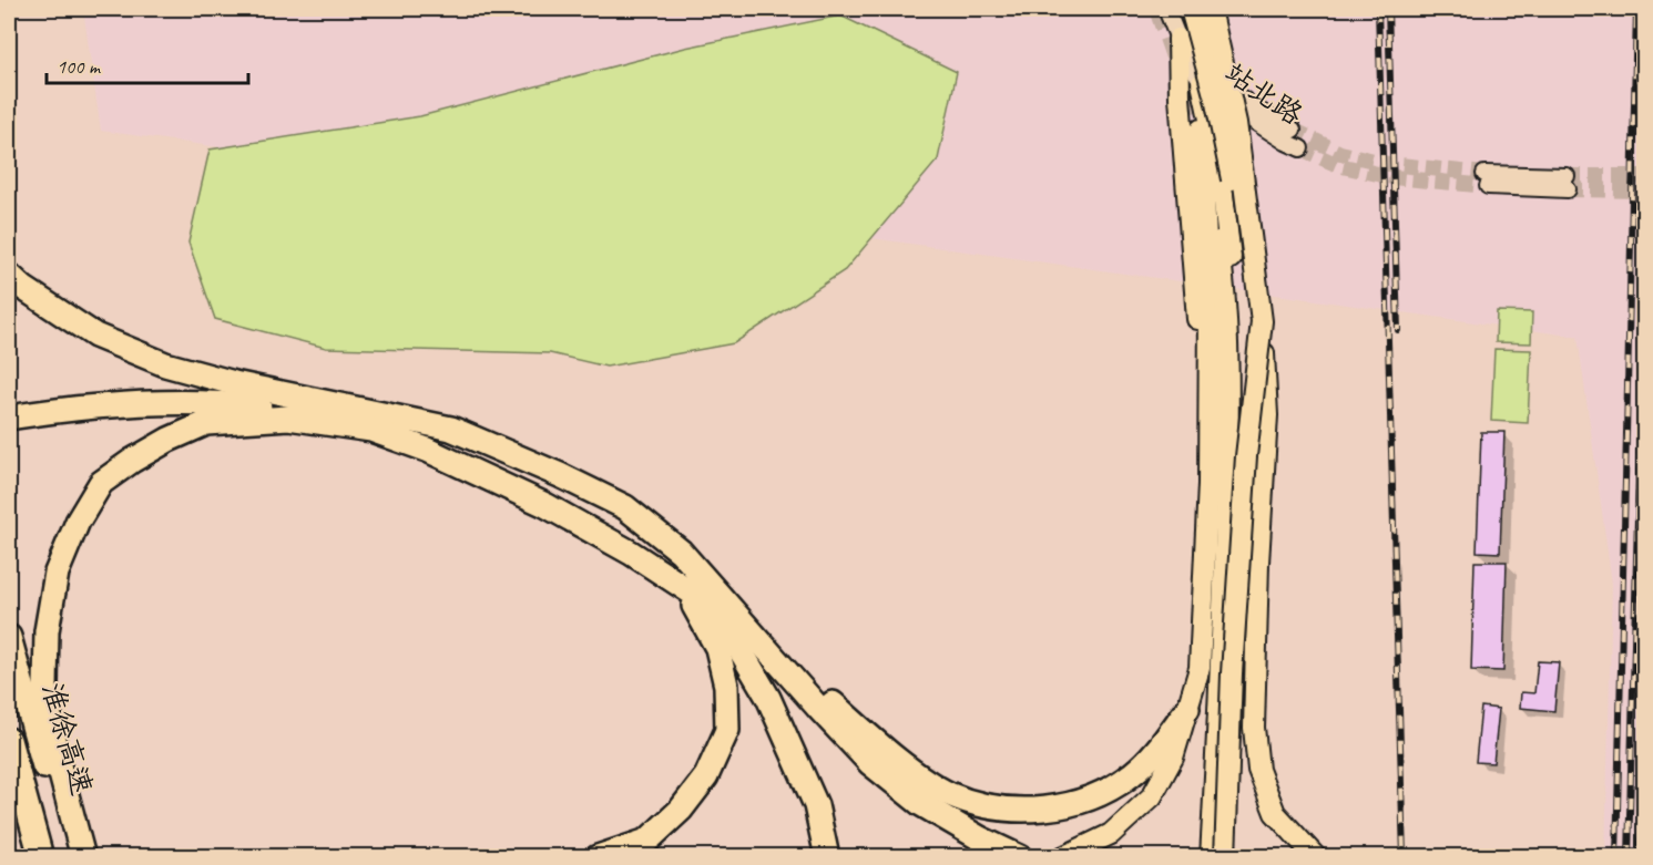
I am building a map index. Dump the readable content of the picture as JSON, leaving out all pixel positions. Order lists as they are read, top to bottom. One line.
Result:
{"streets":{"highway":["淮徐高速"],"street":["站北路"]},"scale_bar":"100 m"}
